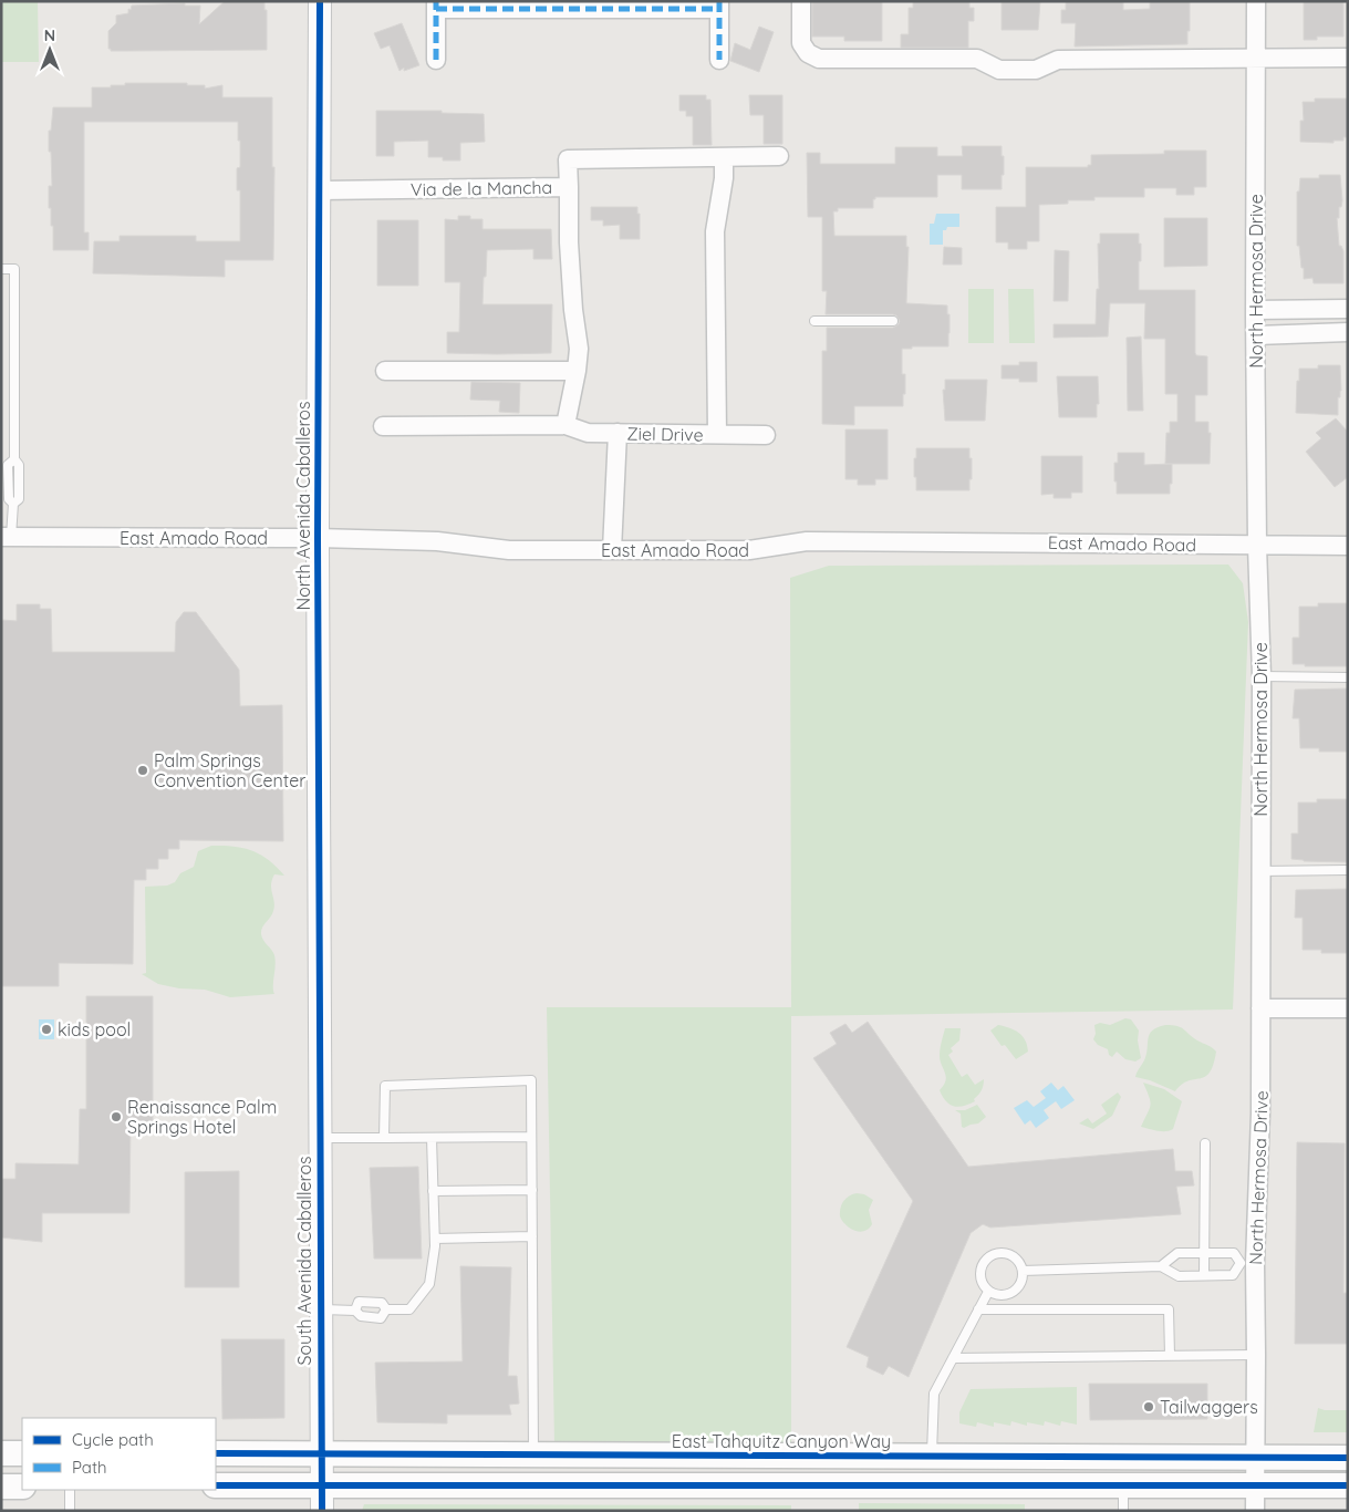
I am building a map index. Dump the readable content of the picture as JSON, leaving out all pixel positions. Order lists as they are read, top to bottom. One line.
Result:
{"streets":{"main road":["East Tahquitz Canyon Way"],"street":["Via de la Mancha","North Hermosa Drive","Ziel Drive","North Avenida Caballeros","East Amado Road","South Avenida Caballeros"]},"crossings":[["Via de la Mancha","North Avenida Caballeros"],["North Hermosa Drive","East Amado Road"],["North Hermosa Drive","East Tahquitz Canyon Way"],["North Avenida Caballeros","East Amado Road"],["North Avenida Caballeros","South Avenida Caballeros"],["South Avenida Caballeros","East Tahquitz Canyon Way"]],"places":["Palm Springs Convention Center","kids pool","Renaissance Palm Springs Hotel","Tailwaggers"],"legend":["Cycle path","Path"],"north":"top"}
